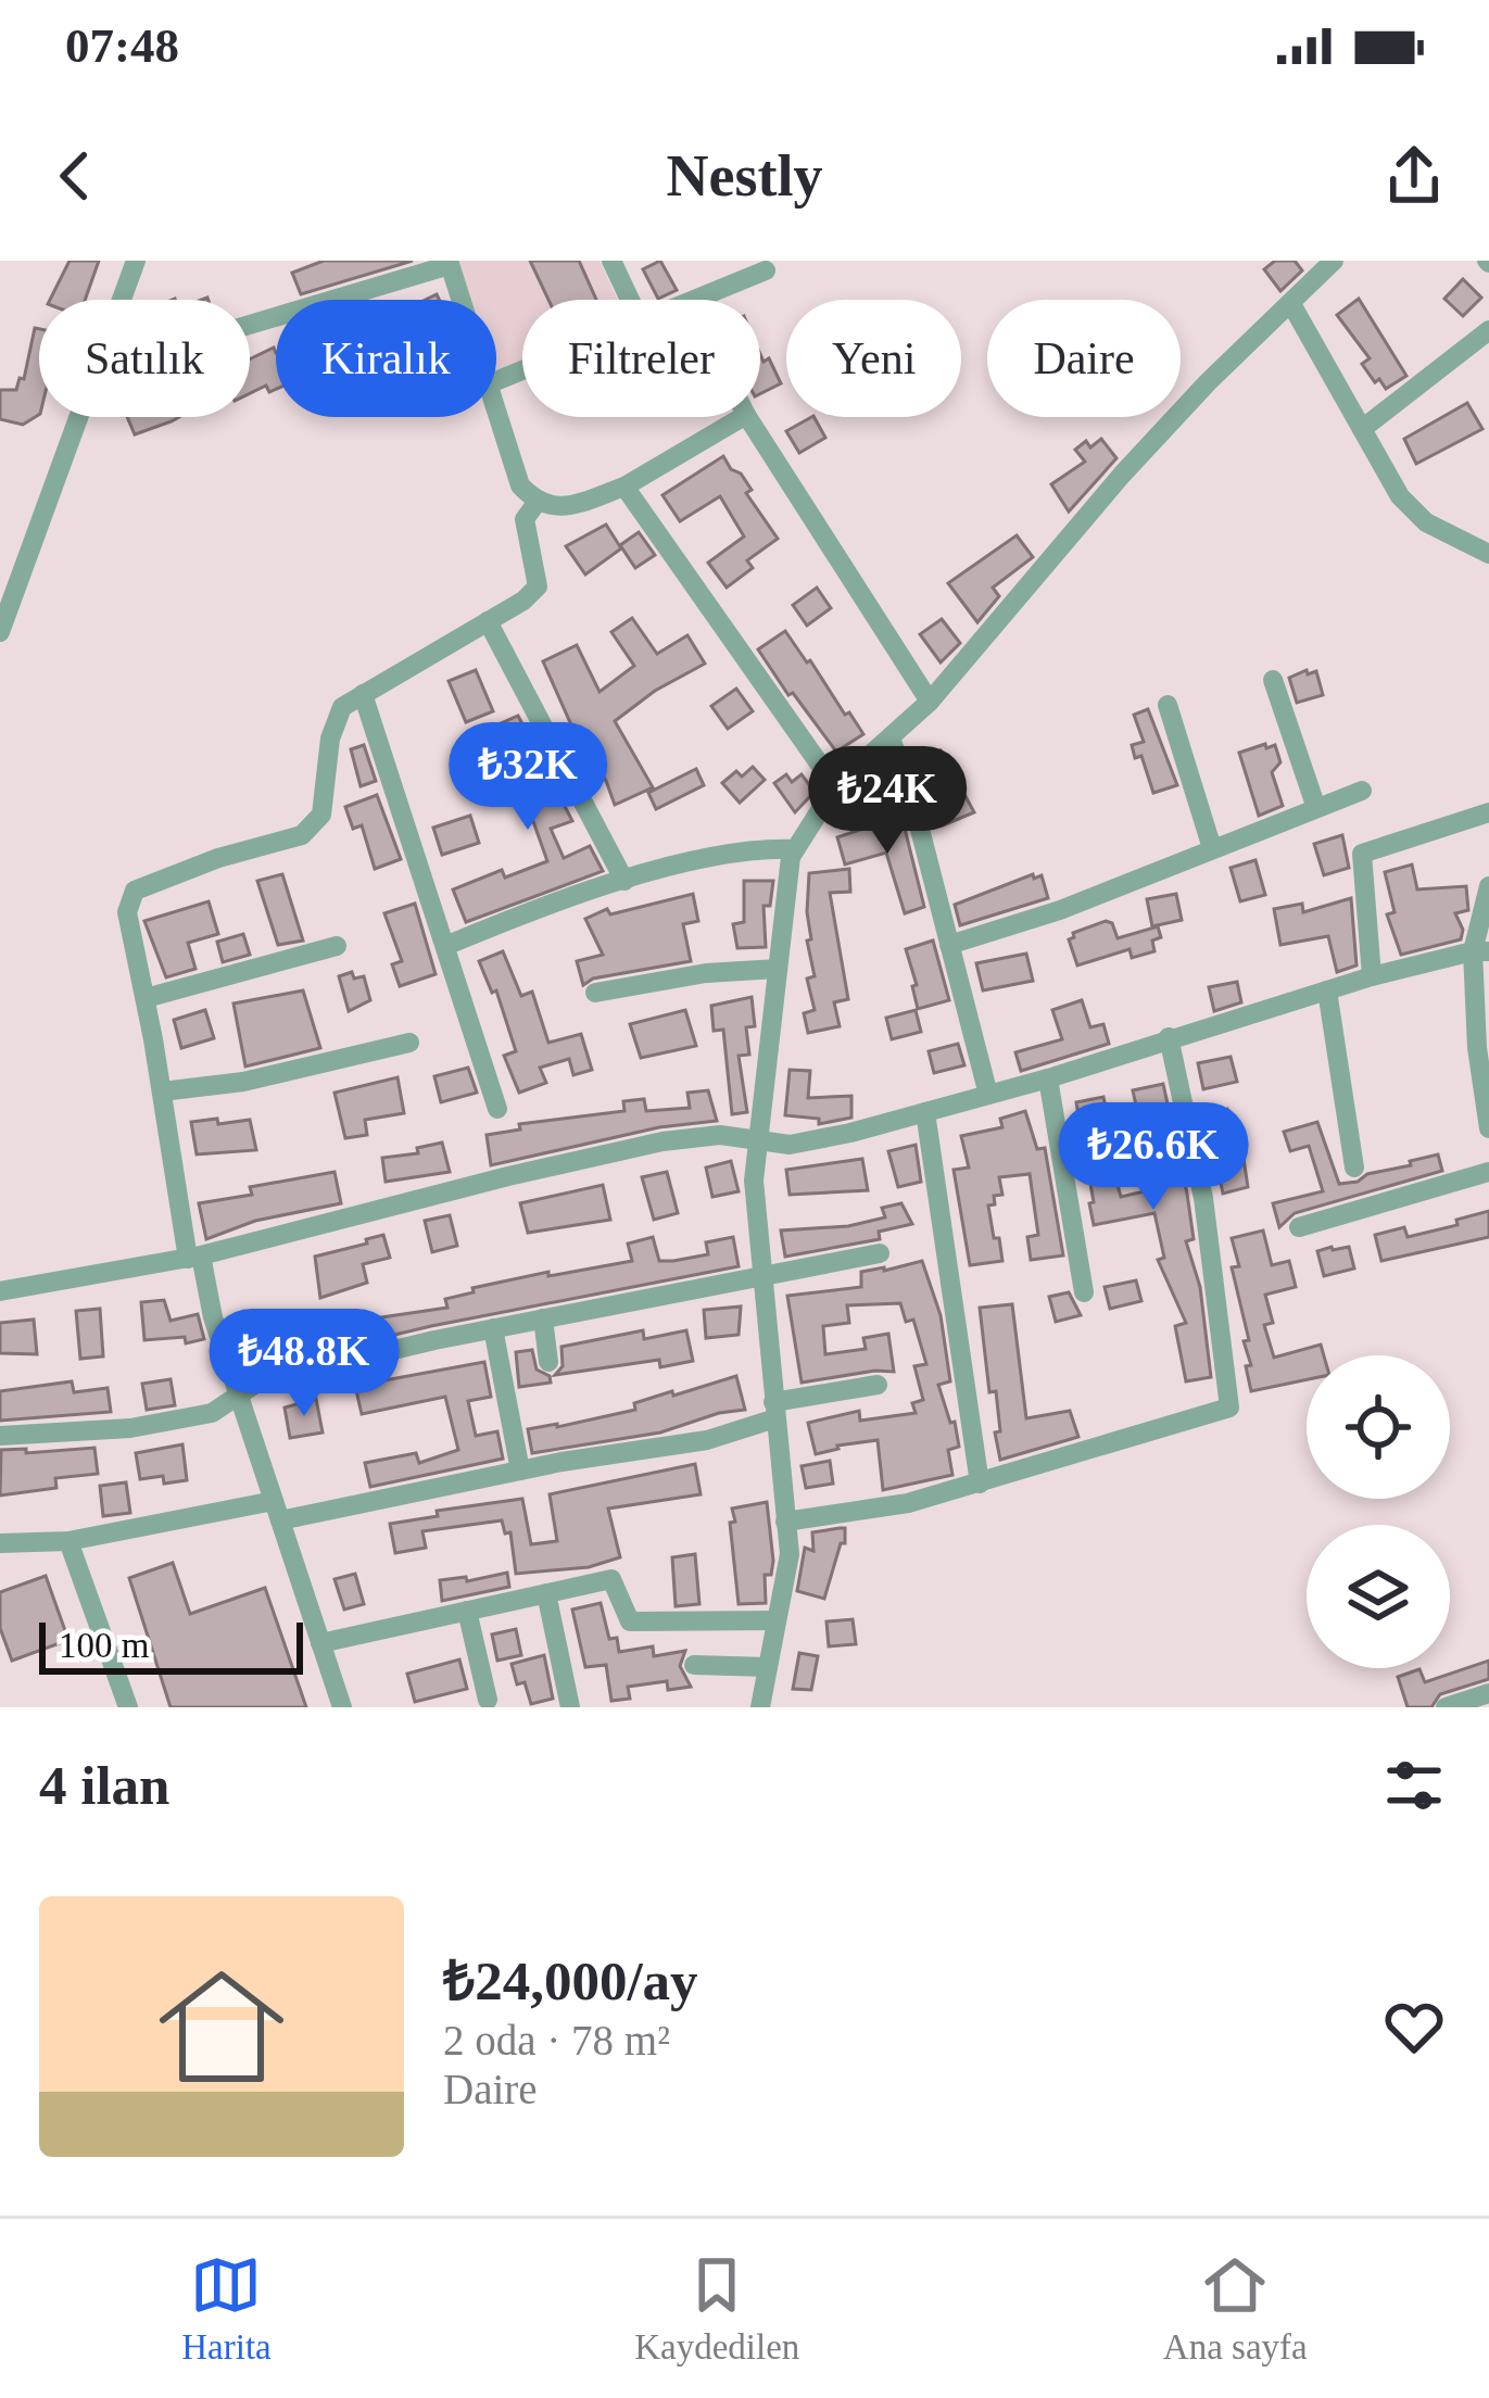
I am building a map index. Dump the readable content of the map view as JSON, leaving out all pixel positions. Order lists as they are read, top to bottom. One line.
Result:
{"scale_bar":"100 m","page":{"status":"07:48","header":"Nestly","chip":["Satılık","Kiralık","Filtreler","Yeni","Daire"],"price":["₺32K","₺24K","₺26.6K","₺48.8K"],"scale":"100 m","heading":"4 ilan","list":[{"name":"₺24,000/ay","note":"2 oda · 78 m² · Daire"}],"tabs":["Harita","Kaydedilen","Ana sayfa"]}}
